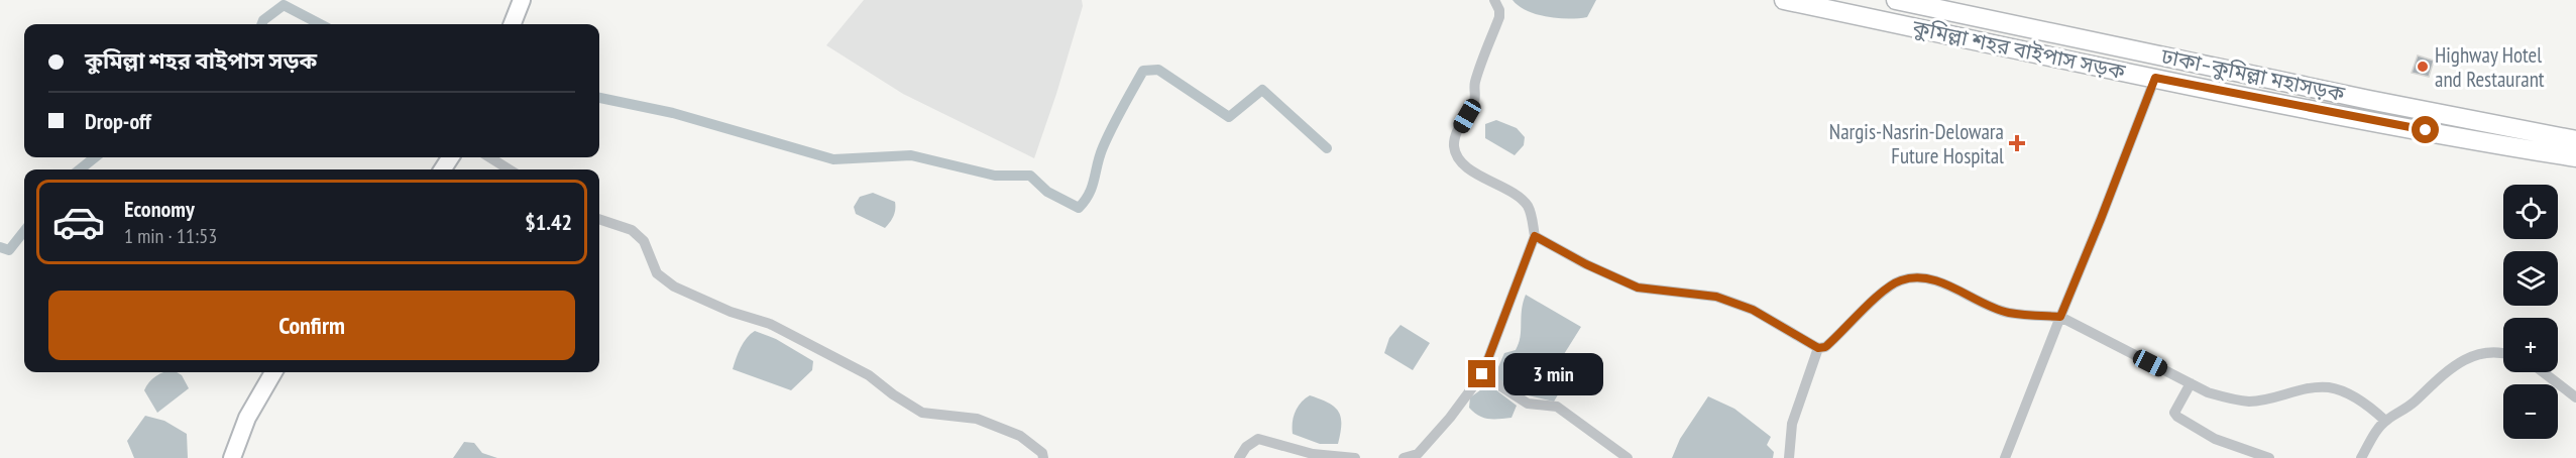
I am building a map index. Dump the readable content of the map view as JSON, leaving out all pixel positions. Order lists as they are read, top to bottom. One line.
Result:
{"streets":{"highway":["কুমিল্লা শহর বাইপাস সড়ক","ঢাকা–কুমিল্লা মহাসড়ক"]},"crossings":[["কুমিল্লা শহর বাইপাস সড়ক","ঢাকা–কুমিল্লা মহাসড়ক"]],"places":{"other":["Highway Hotel and Restaurant"],"health":["Nargis-Nasrin-Delowara Future Hospital"]},"page":{"banner":["কুমিল্লা শহর বাইপাস সড়ক","Drop-off"],"list":[{"name":"Economy","note":"1 min · 11:53","value":"$1.42"}],"map_buttons":["+","−"],"buttons":"Confirm","bubble":"3 min"}}
